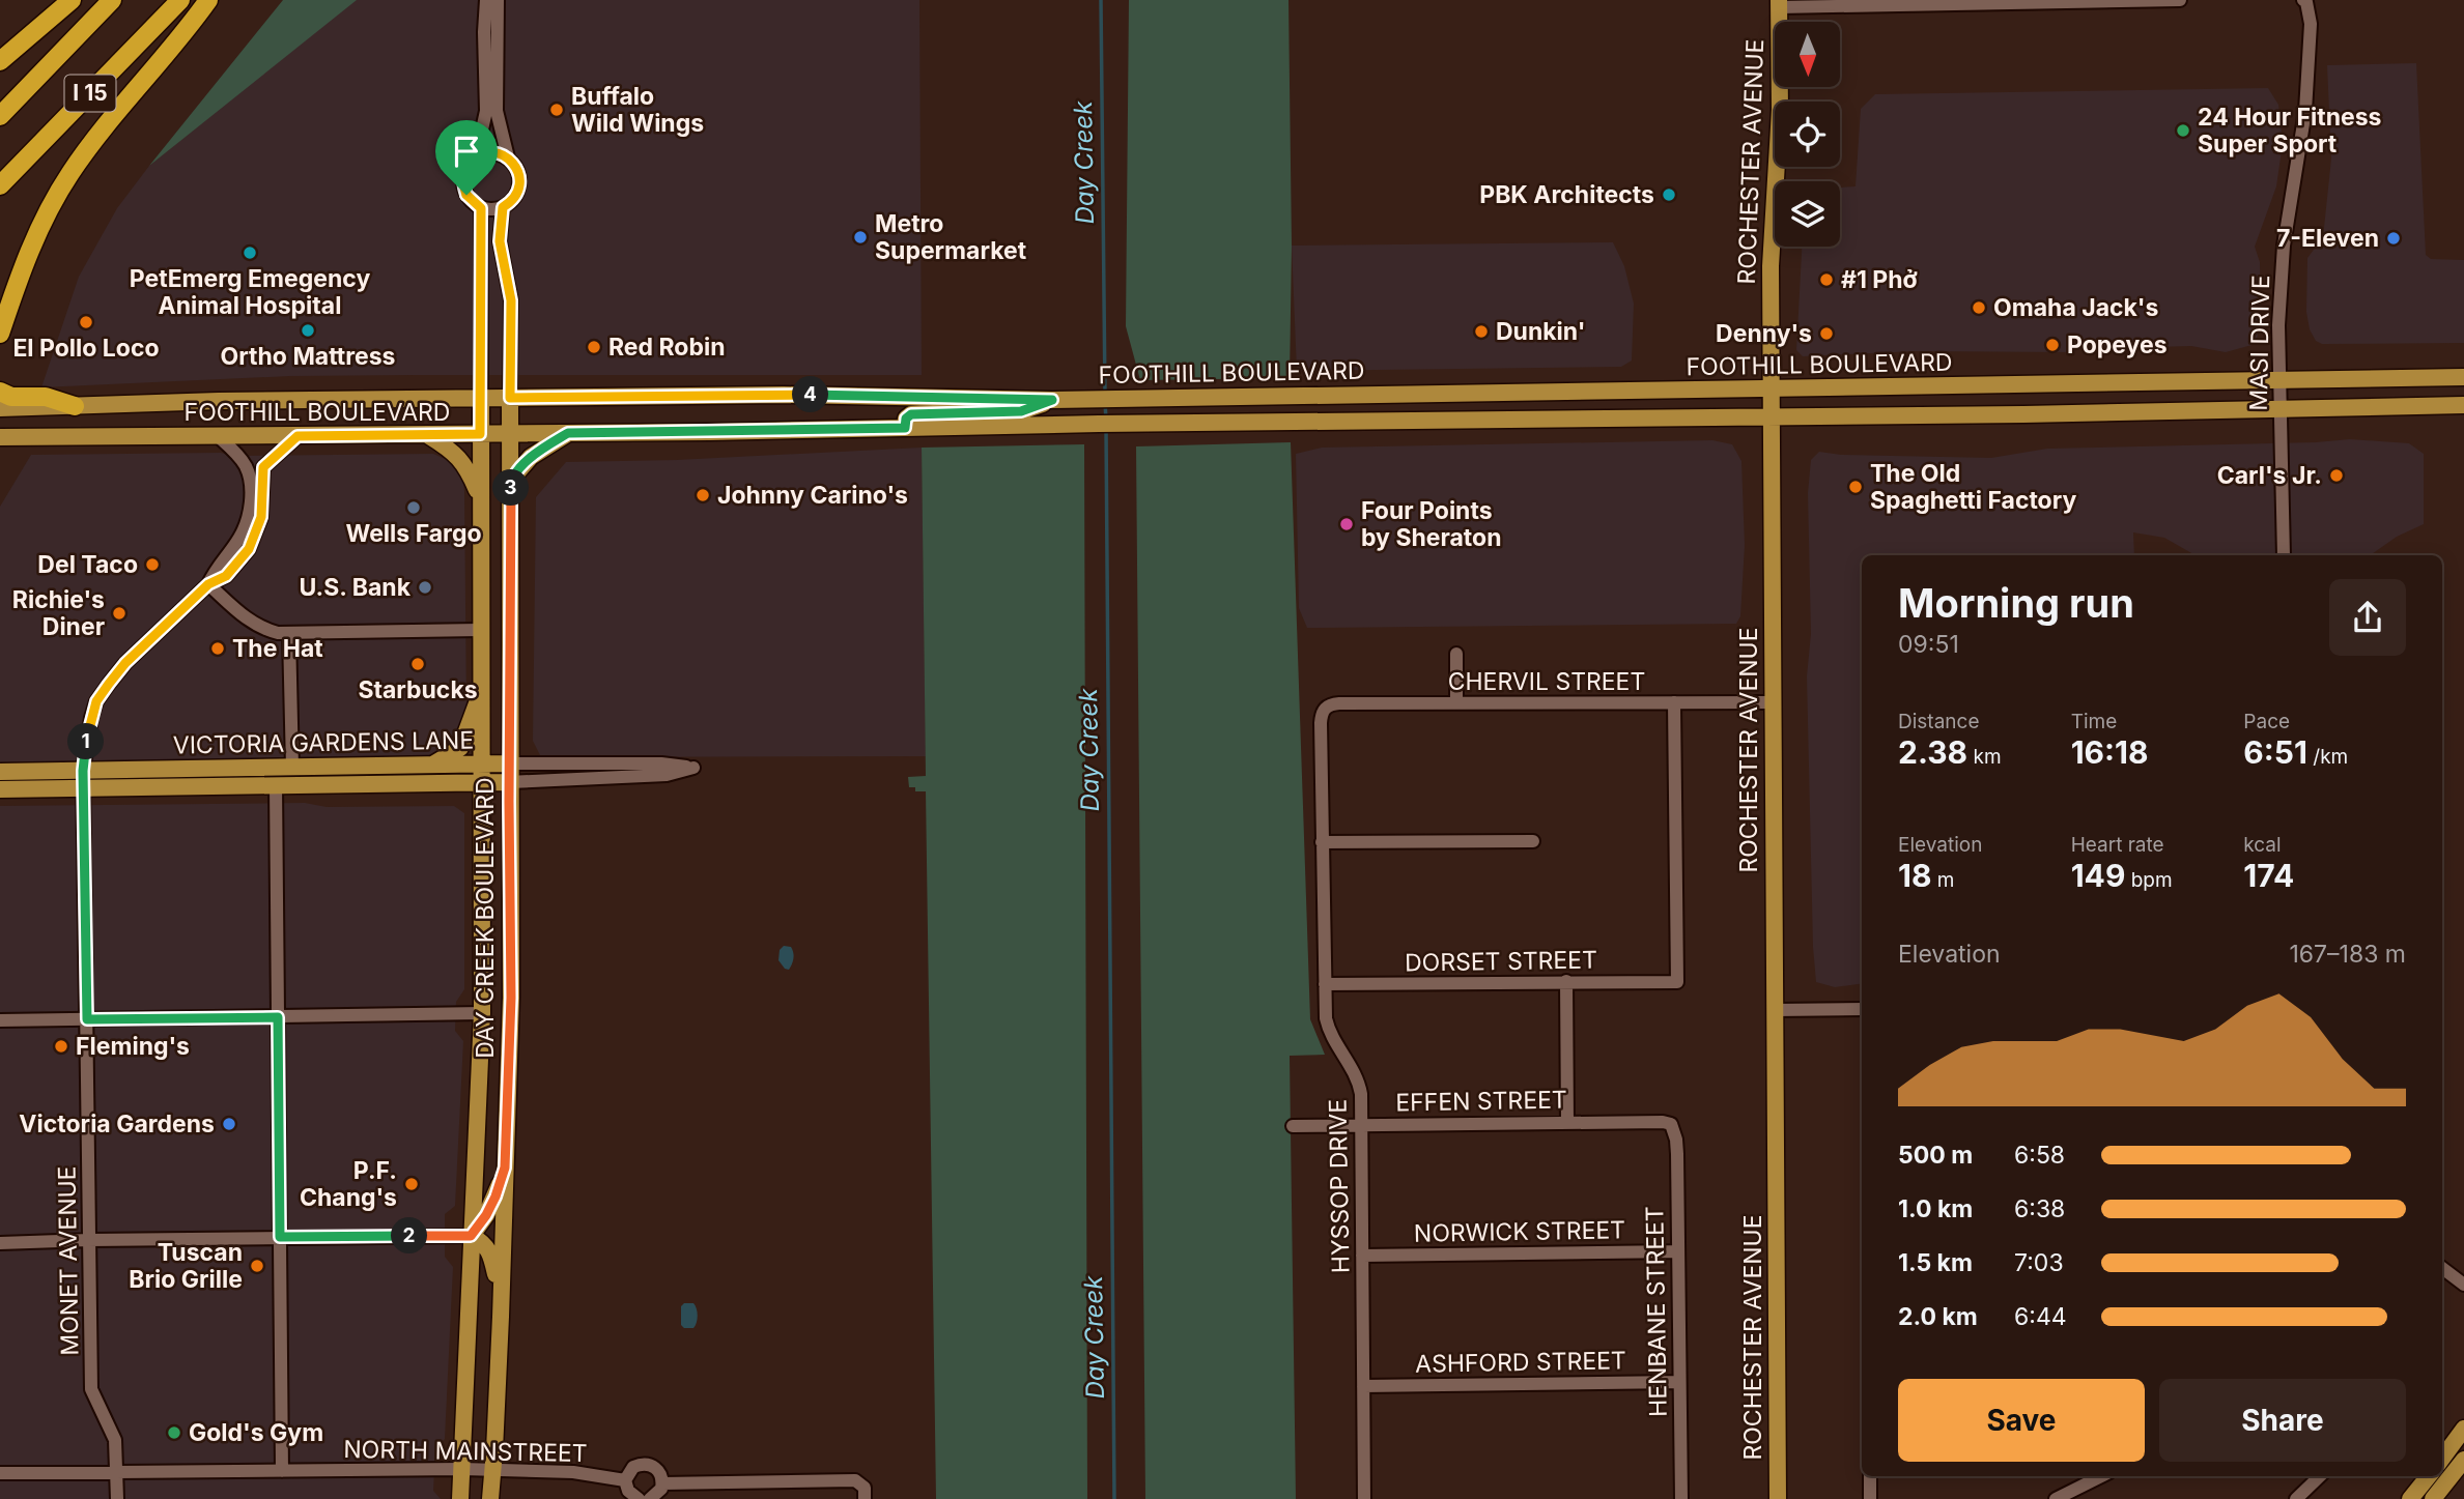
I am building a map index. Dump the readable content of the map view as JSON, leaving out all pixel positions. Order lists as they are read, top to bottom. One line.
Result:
{"streets":{"highway":["I 15"],"main road":["ROCHESTER AVENUE","FOOTHILL BOULEVARD","VICTORIA GARDENS LANE","DAY CREEK BOULEVARD"],"street":["MASI DRIVE","CHERVIL STREET","DORSET STREET","EFFEN STREET","HYSSOP DRIVE","NORWICK STREET","MONET AVENUE","HENBANE STREET","ASHFORD STREET","NORTH MAINSTREET"]},"crossings":[["ROCHESTER AVENUE","FOOTHILL BOULEVARD"],["ROCHESTER AVENUE","CHERVIL STREET"],["MASI DRIVE","FOOTHILL BOULEVARD"],["FOOTHILL BOULEVARD","DAY CREEK BOULEVARD"],["FOOTHILL BOULEVARD","MONET AVENUE"],["CHERVIL STREET","DORSET STREET"],["CHERVIL STREET","HYSSOP DRIVE"],["VICTORIA GARDENS LANE","DAY CREEK BOULEVARD"],["VICTORIA GARDENS LANE","MONET AVENUE"],["DAY CREEK BOULEVARD","NORTH MAINSTREET"],["DORSET STREET","HYSSOP DRIVE"],["EFFEN STREET","HYSSOP DRIVE"],["EFFEN STREET","HENBANE STREET"],["HYSSOP DRIVE","NORWICK STREET"],["HYSSOP DRIVE","ASHFORD STREET"],["NORWICK STREET","HENBANE STREET"],["MONET AVENUE","NORTH MAINSTREET"],["HENBANE STREET","ASHFORD STREET"]],"water":["Day Creek"],"places":["Buffalo Wild Wings","24 Hour Fitness Super Sport","PBK Architects","Metro Supermarket","7-Eleven","PetEmerg Emegency Animal Hospital","#1 Phở","Omaha Jack's","El Pollo Loco","Ortho Mattress","Dunkin'","Denny's","Popeyes","Red Robin","Carl's Jr.","The Old Spaghetti Factory","Johnny Carino's","Wells Fargo","Four Points by Sheraton","Del Taco","U.S. Bank","Richie's Diner","The Hat","Starbucks","Fleming's","Victoria Gardens","P.F. Chang's","Tuscan Brio Grille","Gold's Gym"],"north":"bottom","page":{"pins":["4","3","1","2"],"heading":["Morning run","09:51"],"stats":[["Distance","2.38 km"],["Time","16:18"],["Pace","6:51 /km"],["Elevation","18 m"],["Heart rate","149 bpm"],["kcal","174"]],"chart":["Elevation","167–183 m"],"list":[{"name":"500 m","note":"6:58"},{"name":"1.0 km","note":"6:38"},{"name":"1.5 km","note":"7:03"},{"name":"2.0 km","note":"6:44"}],"buttons":["Save","Share"]}}
